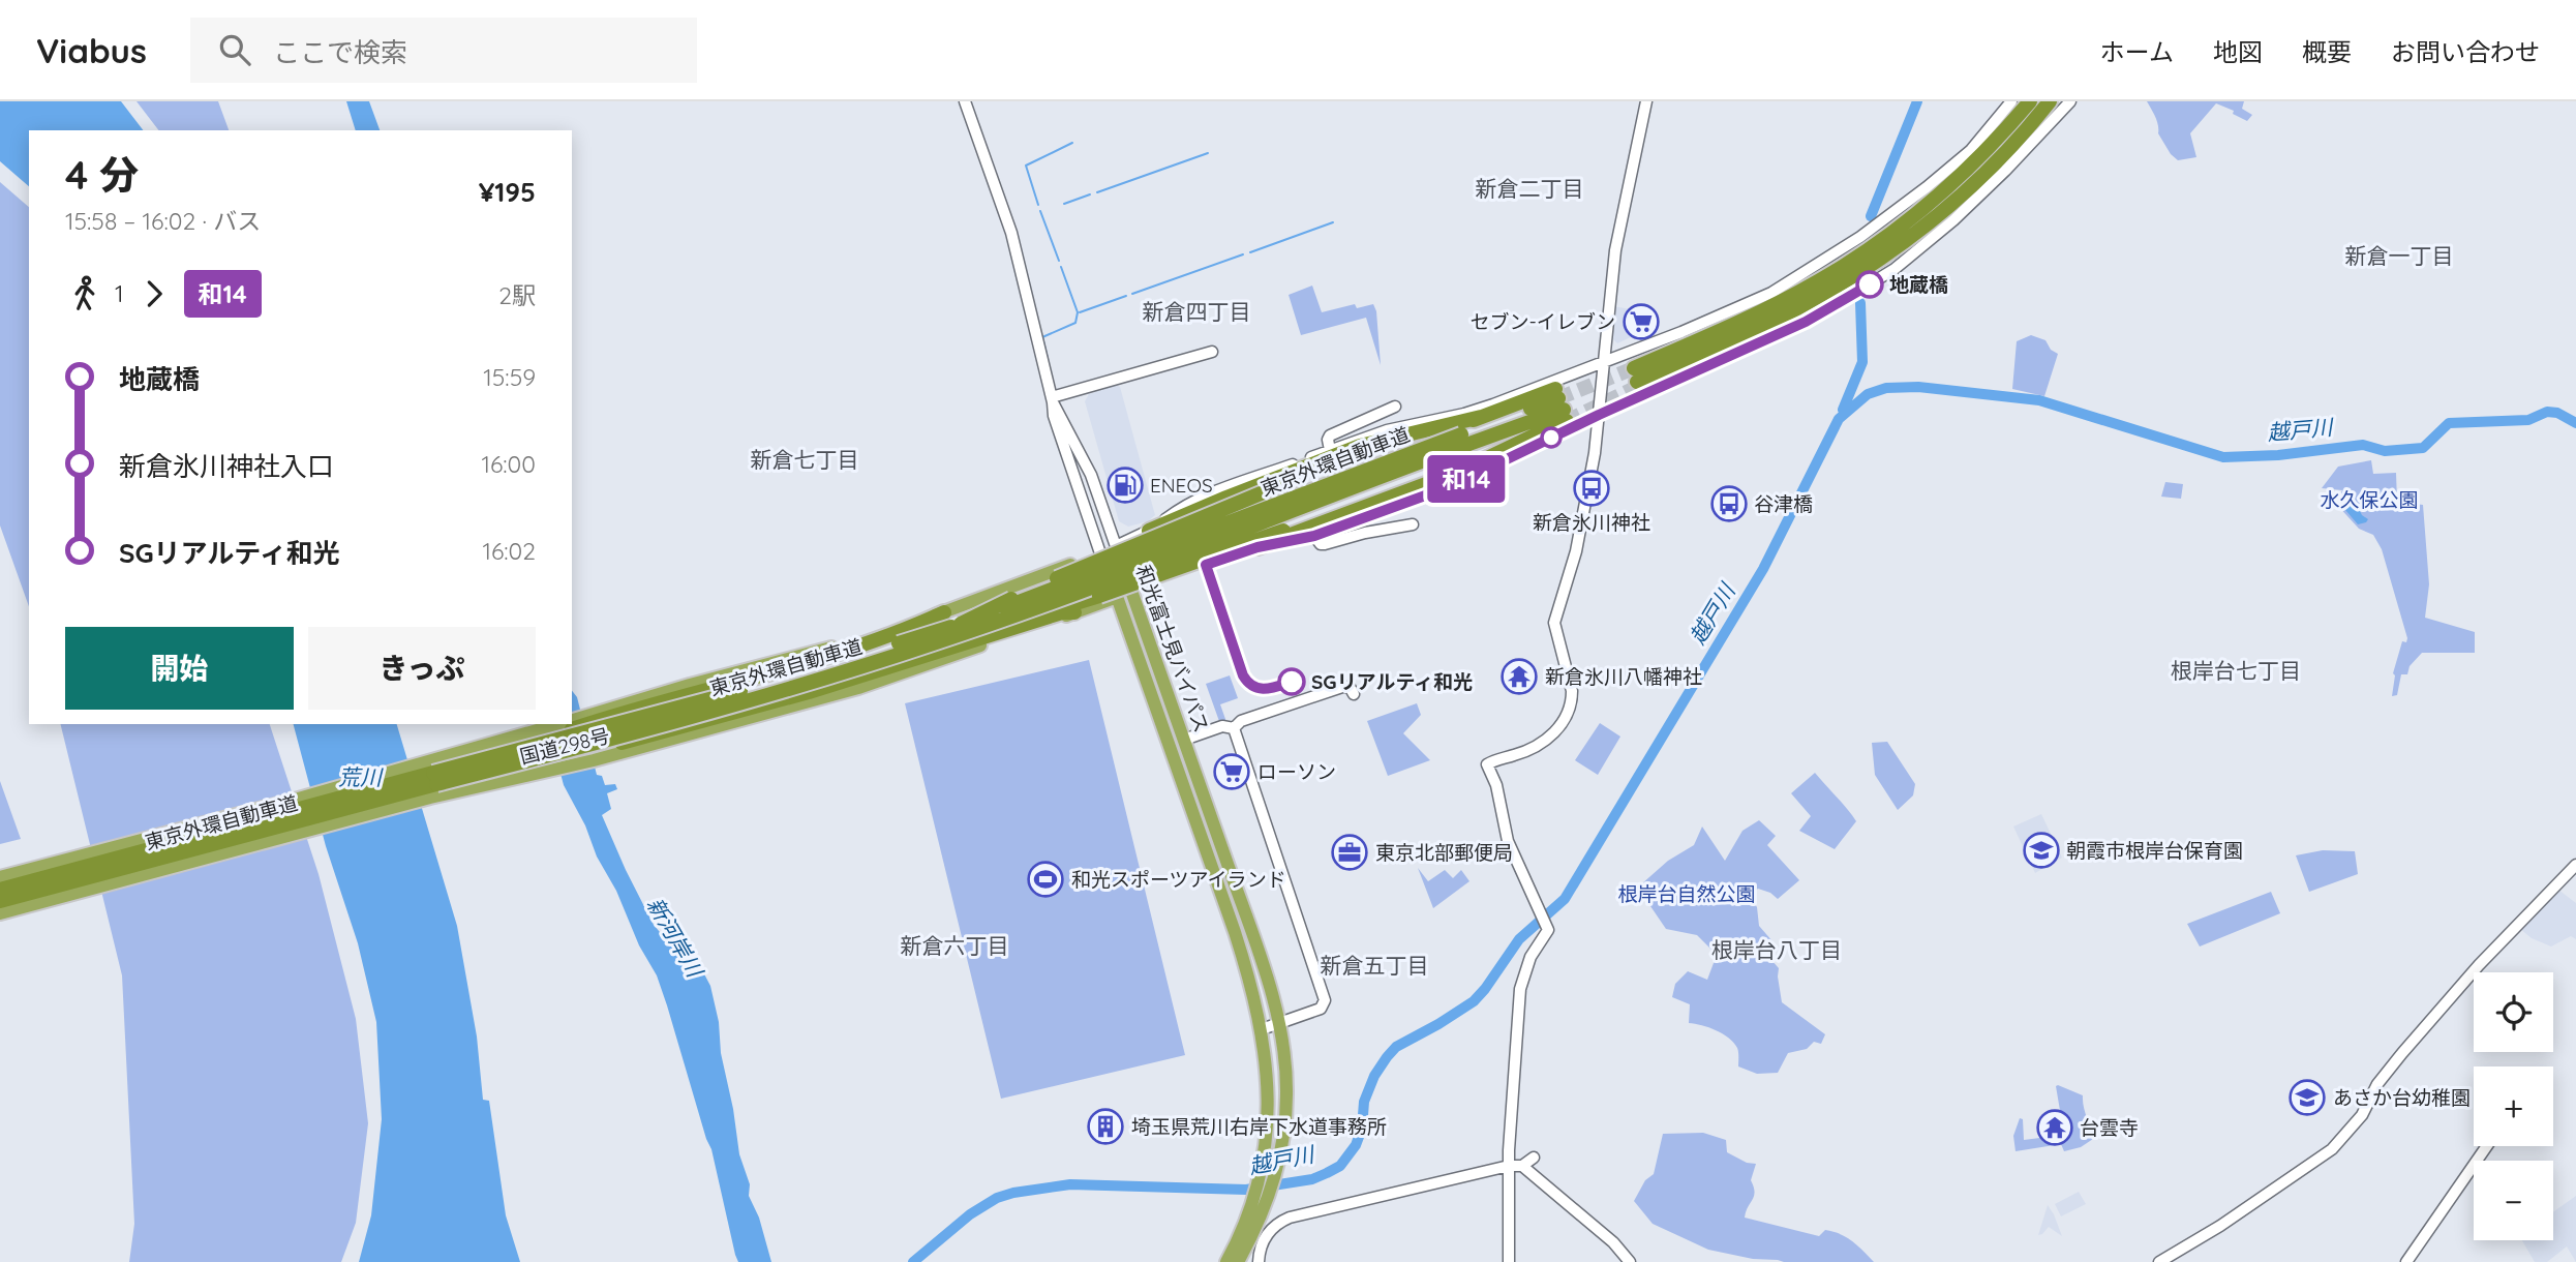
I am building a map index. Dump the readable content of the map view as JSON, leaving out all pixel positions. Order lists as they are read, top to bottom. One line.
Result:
{"streets":{"highway":["東京外環自動車道","和光富士見バイパス","国道298号"]},"crossings":[["和光富士見バイパス","国道298号"]],"districts":["新倉二丁目","新倉一丁目","新倉四丁目","新倉七丁目","根岸台七丁目","新倉六丁目","根岸台八丁目","新倉五丁目"],"water":["越戸川","荒川","新河岸川"],"parks":["水久保公園","根岸台自然公園"],"places":{"other":["地蔵橋","SGリアルティ和光"],"supermarket":["セブン-イレブン","ローソン"],"fuel station":["ENEOS"],"bus stop":["新倉氷川神社","谷津橋"],"temple":["新倉氷川八幡神社","台雲寺"],"school or university":["朝霞市根岸台保育園","あさか台幼稚園"],"office":["東京北部郵便局"],"sports":["和光スポーツアイランド"],"building":["埼玉県荒川右岸下水道事務所"]},"lines":["bus line 和14"],"page":{"header":"Viabus","search":"ここで検索","nav":["ホーム","地図","概要","お問い合わせ"],"on_map":"和14","heading":["4 分","15:58 – 16:02 · バス","¥195"],"legs":["1","和14","2駅"],"list":[{"name":"地蔵橋","value":"15:59"},{"name":"新倉氷川神社入口","value":"16:00"},{"name":"SGリアルティ和光","value":"16:02"}],"buttons":["開始","きっぷ"],"map_buttons":["+","−"]}}
